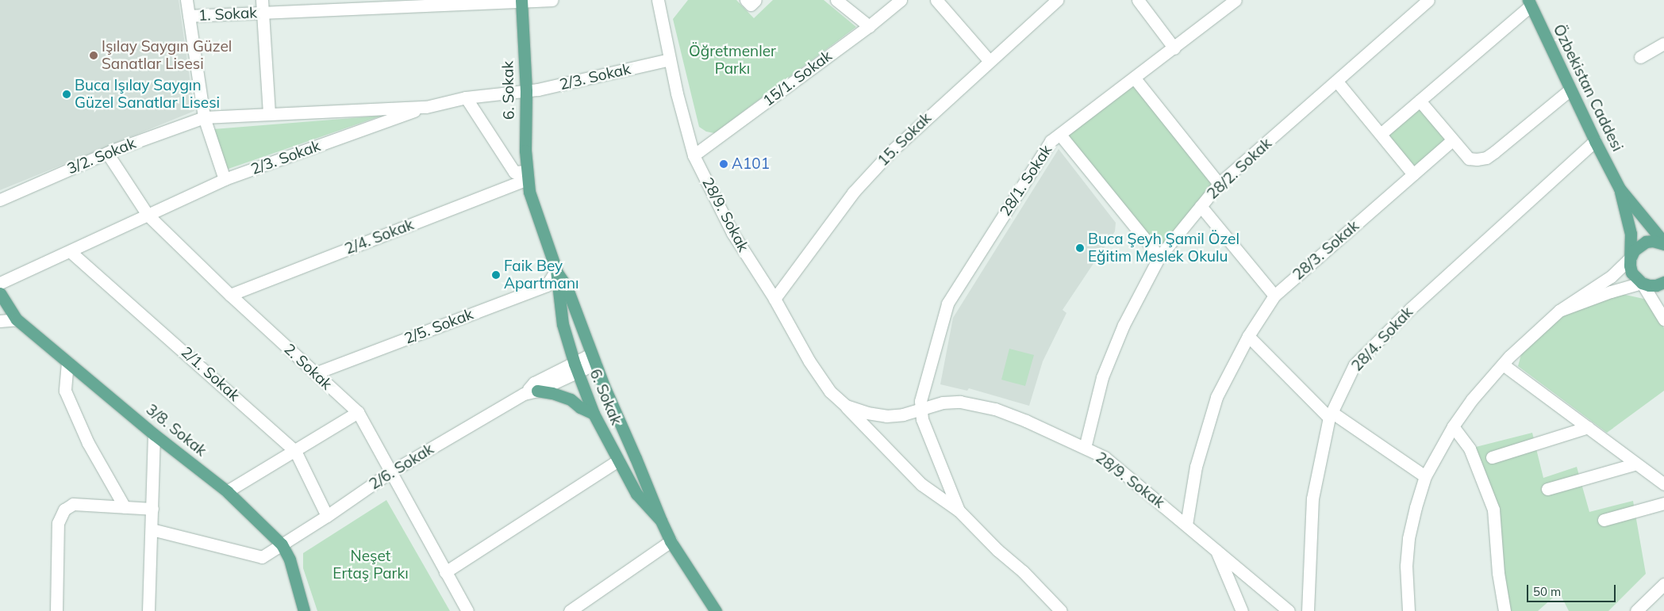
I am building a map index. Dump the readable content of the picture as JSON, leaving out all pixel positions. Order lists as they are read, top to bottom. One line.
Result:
{"streets":{"main road":["Özbekistan Caddesi","6. Sokak","3/8. Sokak"],"street":["1. Sokak","2/3. Sokak","15/1. Sokak","15. Sokak","3/2. Sokak","28/2. Sokak","28/1. Sokak","28/9. Sokak","2/4. Sokak","28/3. Sokak","2/5. Sokak","28/4. Sokak","2. Sokak","2/1. Sokak","2/6. Sokak"]},"crossings":[["1. Sokak","6. Sokak"],["2/3. Sokak","6. Sokak"],["2/3. Sokak","3/2. Sokak"],["2/3. Sokak","28/9. Sokak"],["2/3. Sokak","2. Sokak"],["2/3. Sokak","2/1. Sokak"],["15/1. Sokak","28/9. Sokak"],["Özbekistan Caddesi","28/4. Sokak"],["6. Sokak","2/4. Sokak"],["6. Sokak","2/5. Sokak"],["6. Sokak","2/6. Sokak"],["15. Sokak","28/9. Sokak"],["3/2. Sokak","2. Sokak"],["28/2. Sokak","28/9. Sokak"],["28/1. Sokak","28/9. Sokak"],["28/9. Sokak","28/3. Sokak"],["2/4. Sokak","2. Sokak"],["2/5. Sokak","2. Sokak"],["2. Sokak","2/6. Sokak"],["2/1. Sokak","2/6. Sokak"],["3/8. Sokak","2/6. Sokak"]],"parks":["Öğretmenler Parkı","Neşet Ertaş Parkı"],"places":["Işılay Saygın Güzel Sanatlar Lisesi","Buca Işılay Saygın Güzel Sanatlar Lisesi","A101","Buca Şeyh Şamil Özel Eğitim Meslek Okulu","Faik Bey Apartmanı"],"scale_bar":"50 m"}
